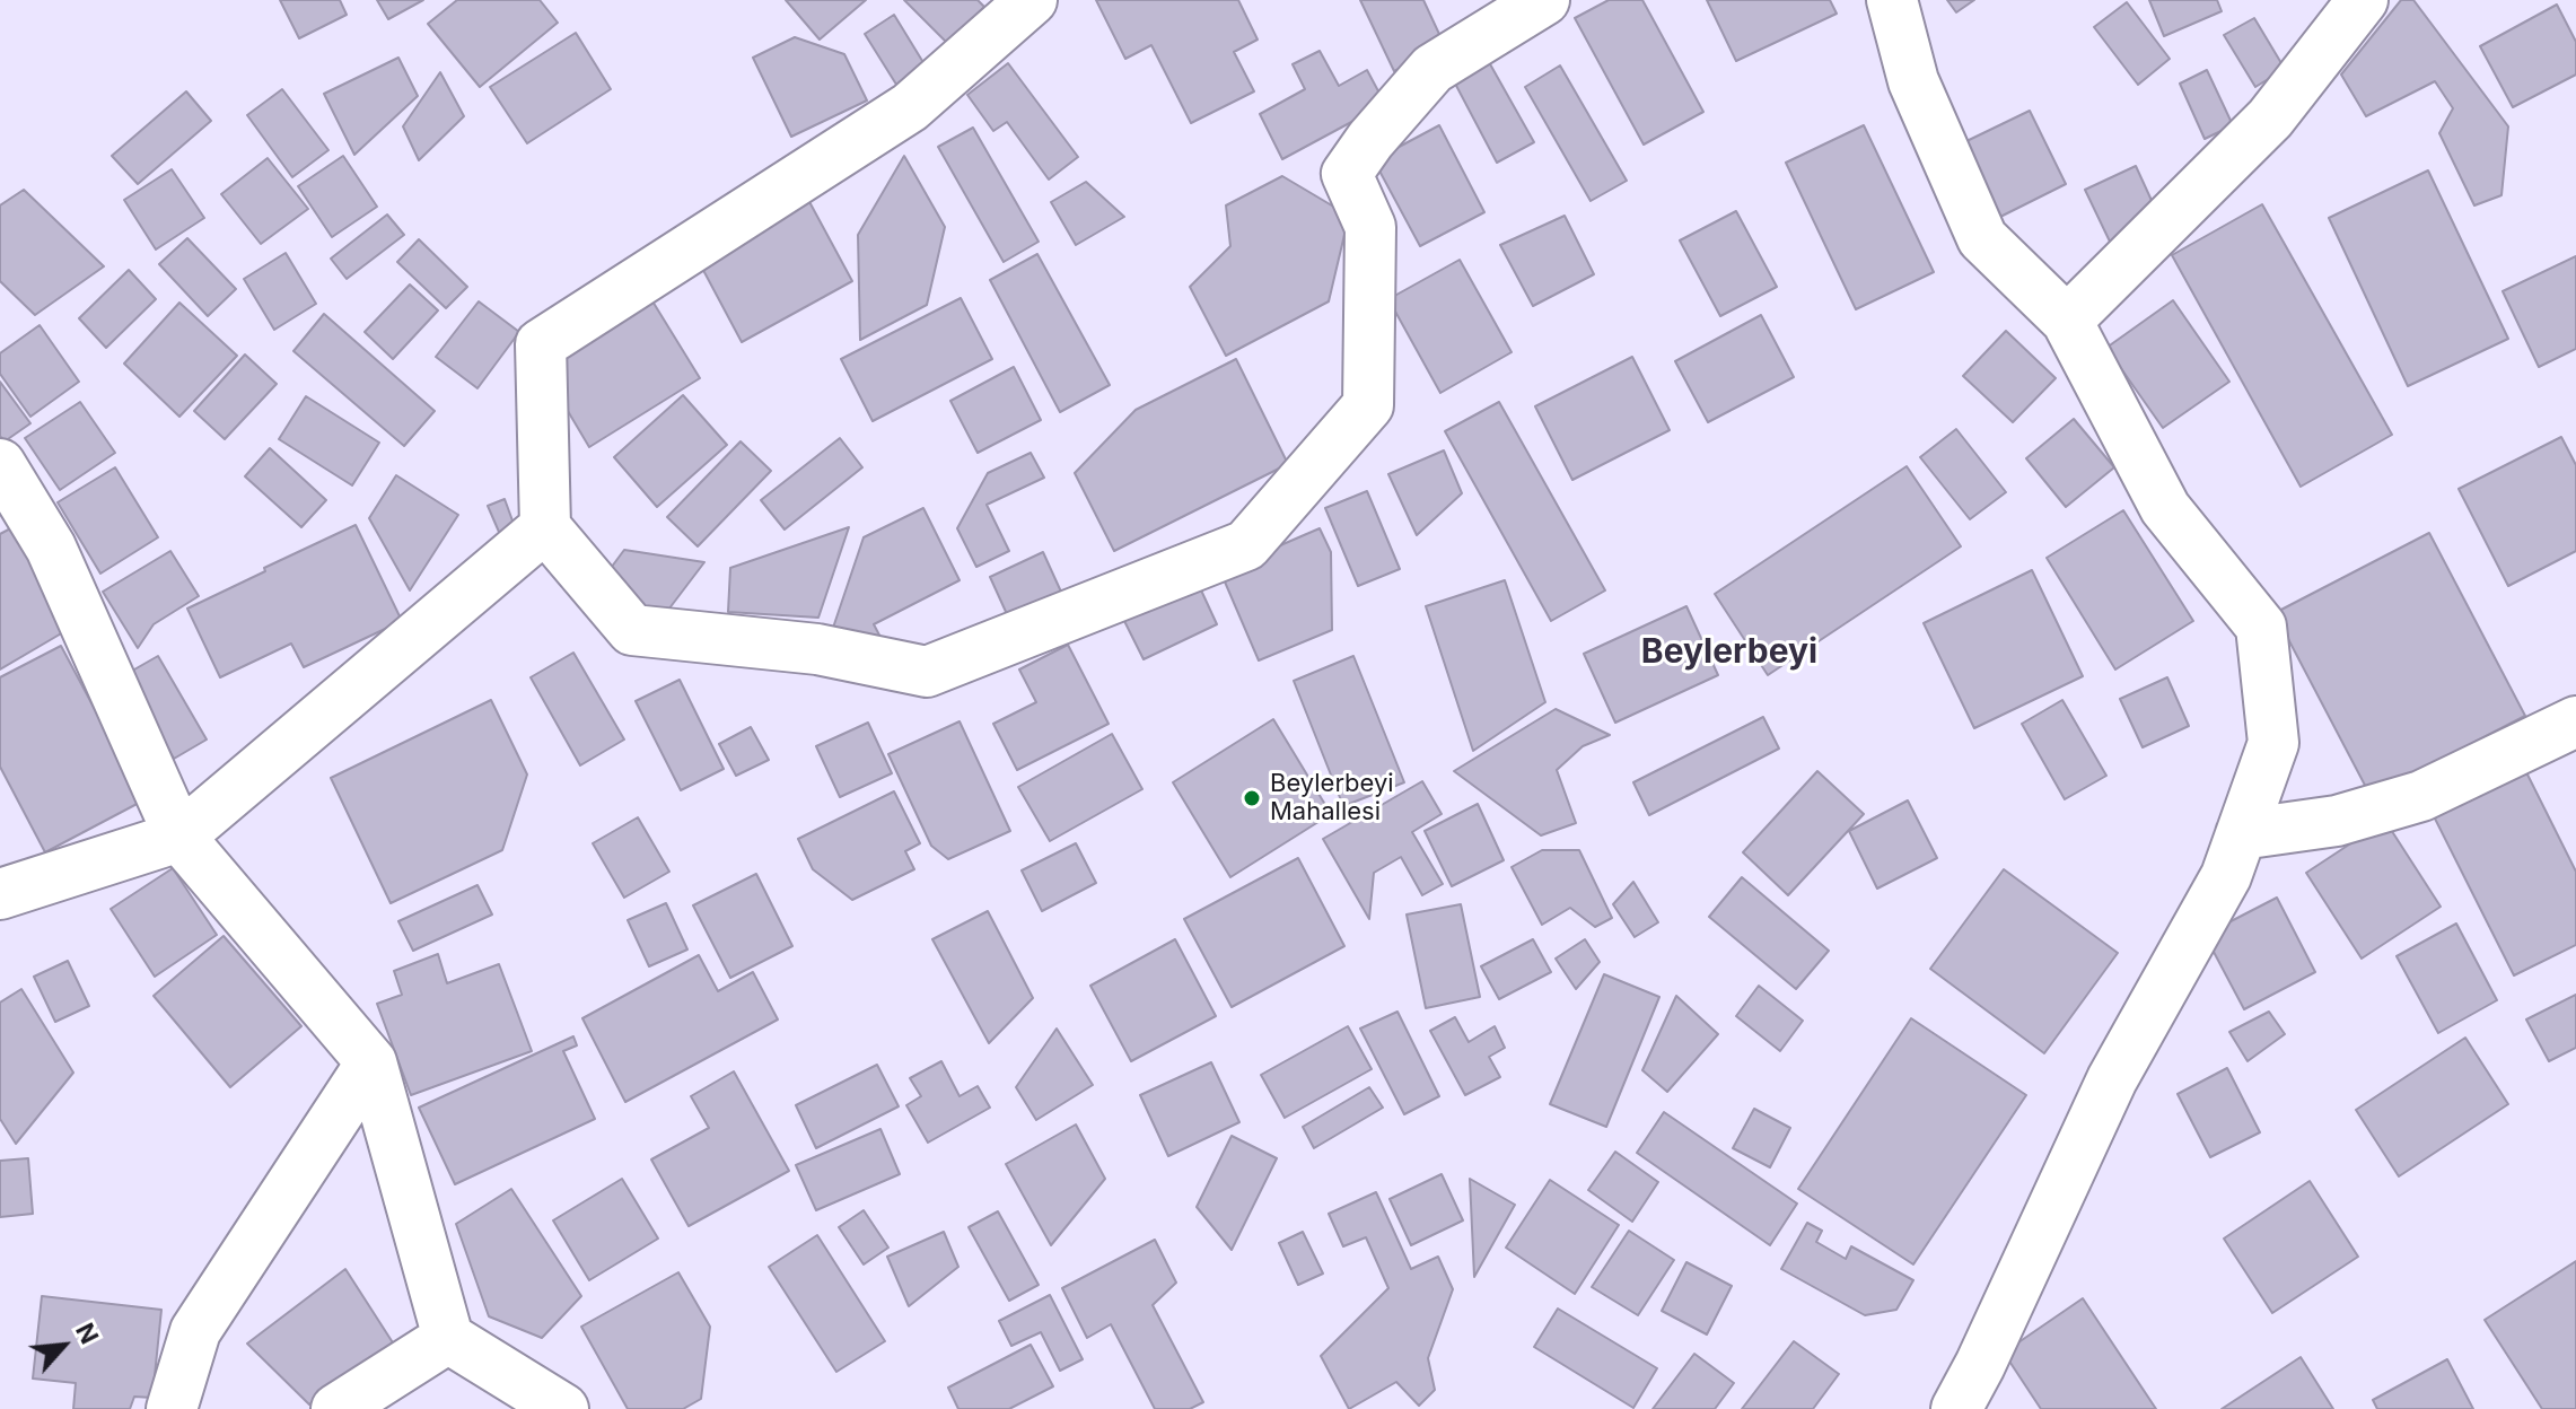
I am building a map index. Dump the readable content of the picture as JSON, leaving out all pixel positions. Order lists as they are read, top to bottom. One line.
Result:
{"districts":["Beylerbeyi"],"places":["Beylerbeyi Mahallesi"],"north":"top right"}
